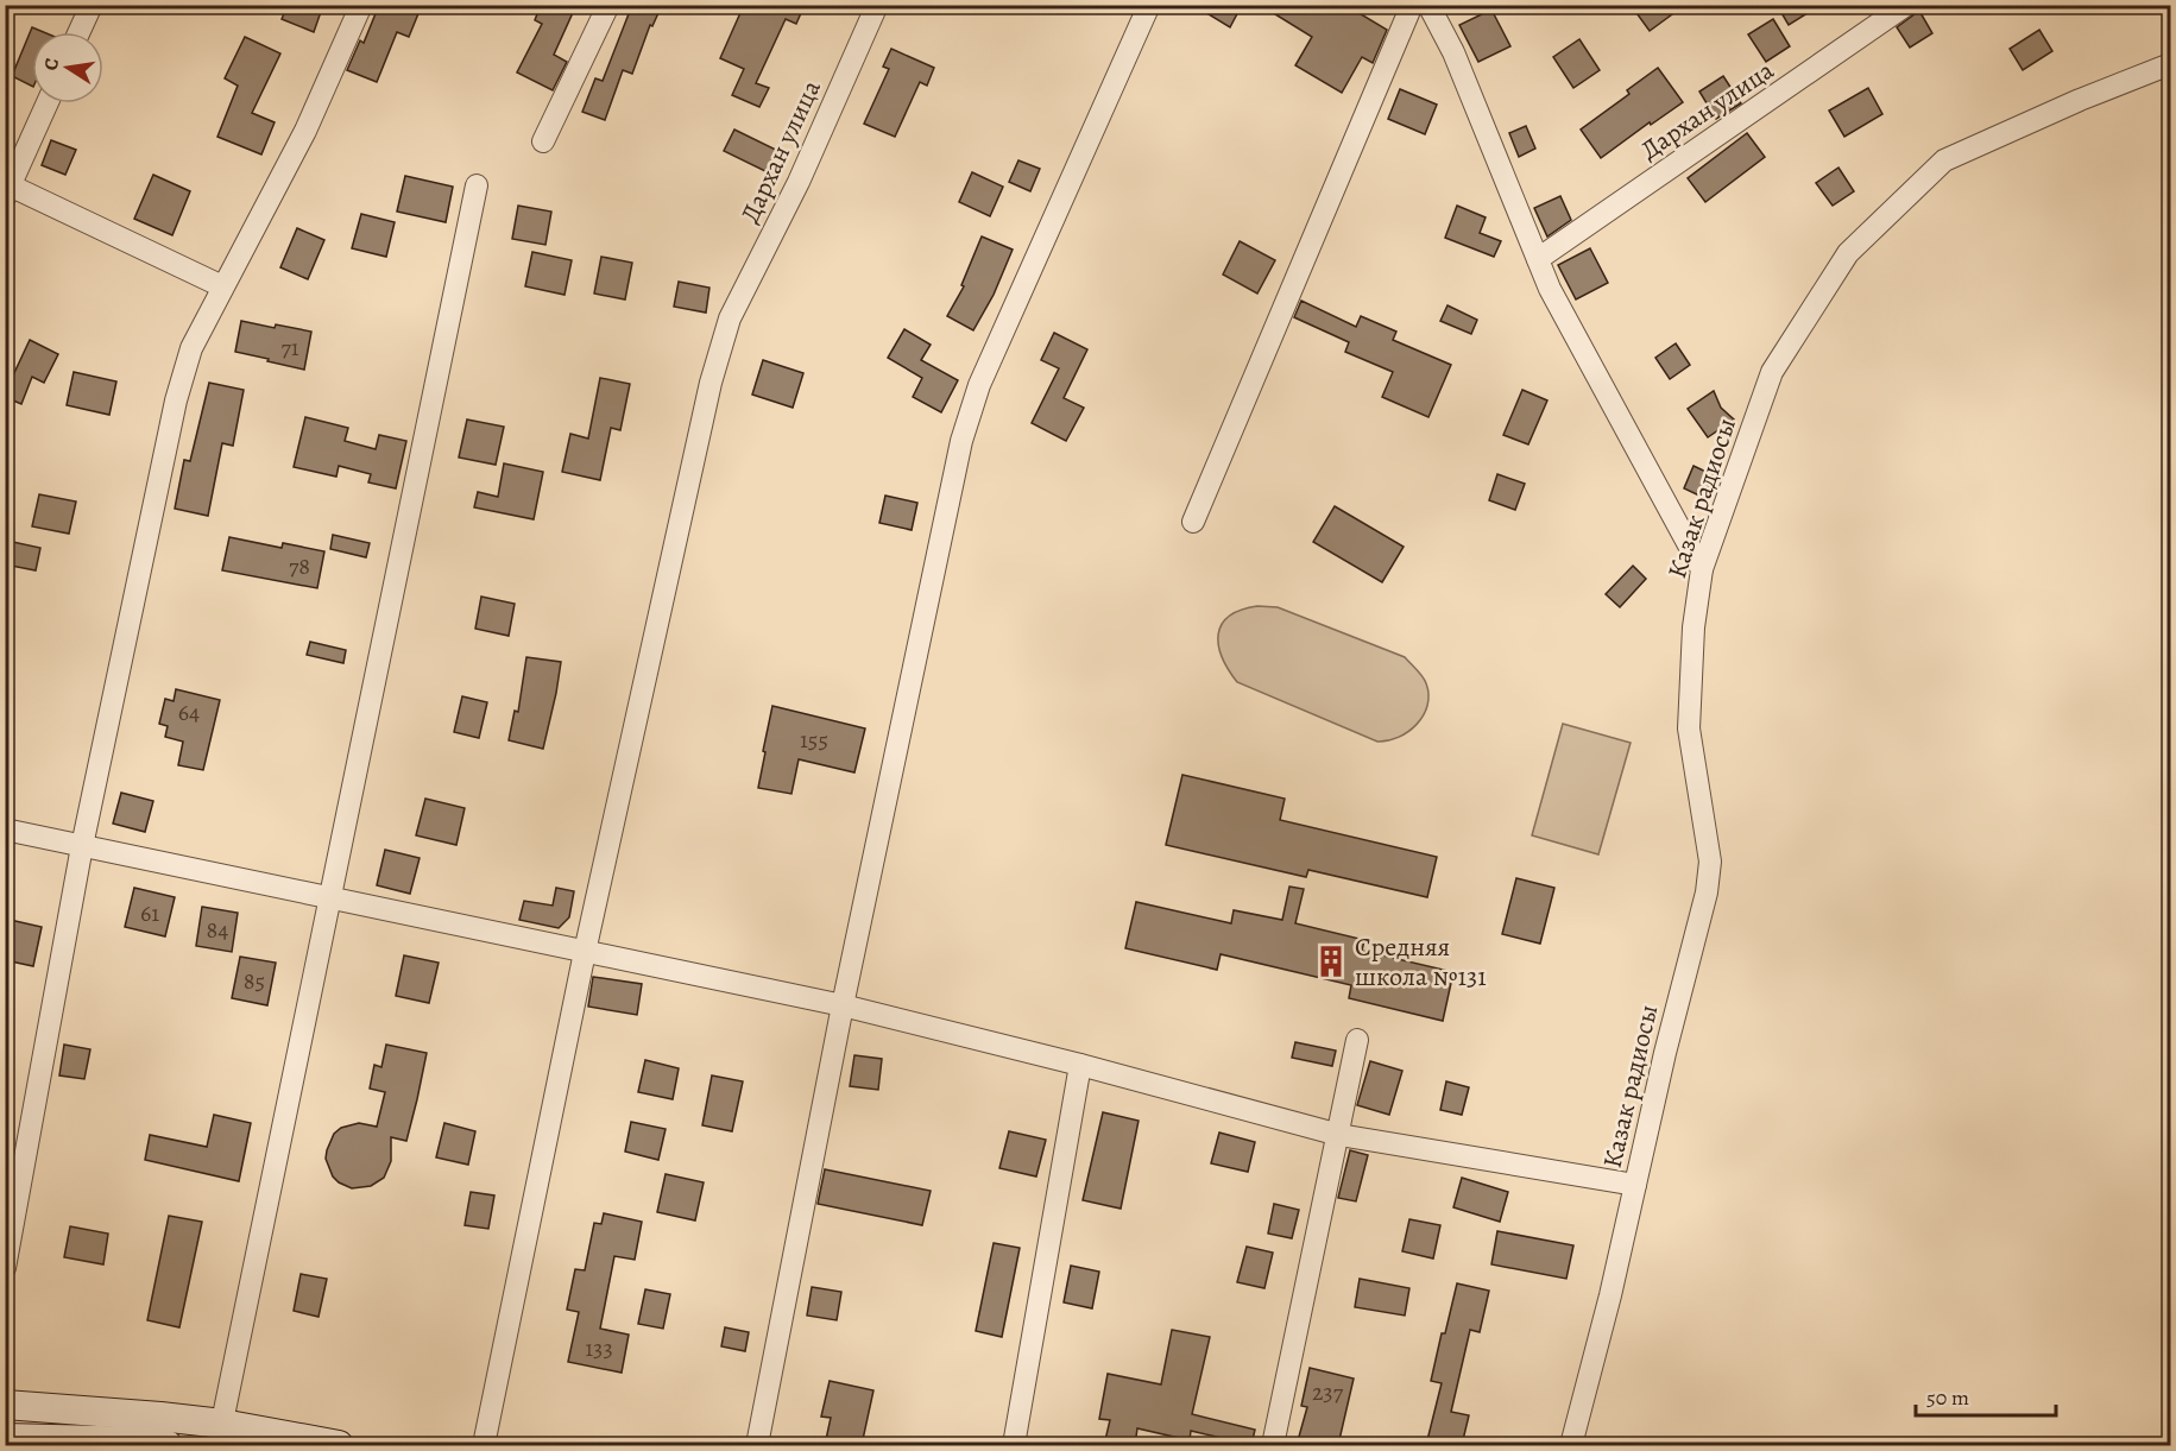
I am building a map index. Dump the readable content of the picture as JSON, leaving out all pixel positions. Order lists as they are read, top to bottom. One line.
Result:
{"streets":{"street":["Дархан улица","Казак радиосы"]},"places":{"building":["Средняя школа №131"]},"house_numbers":["71","78","64","155","61","84","85","133","237"],"scale_bar":"50 m","north":"left"}
